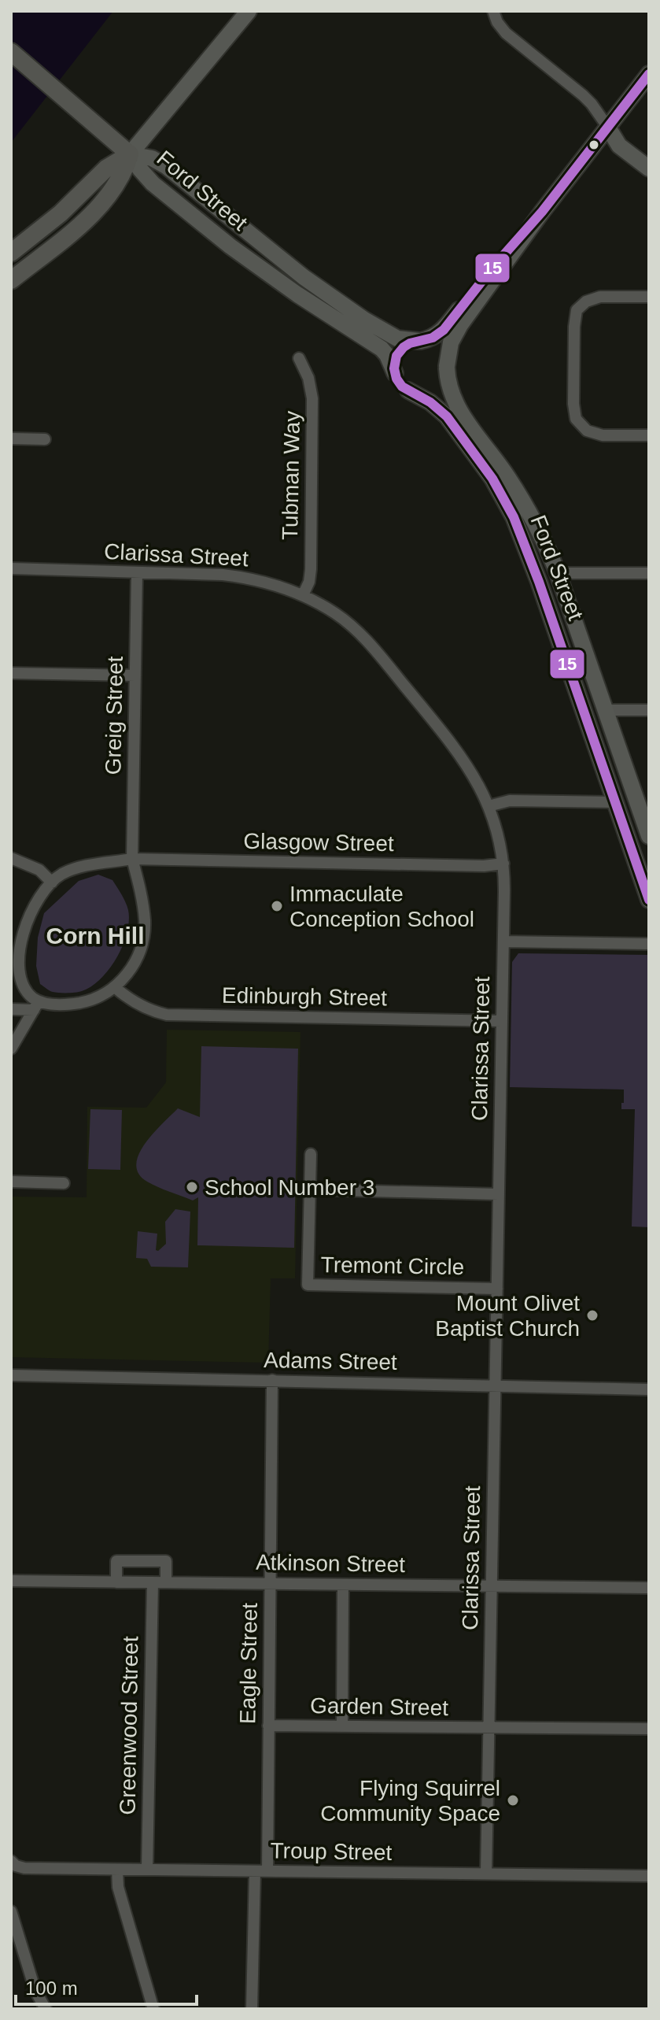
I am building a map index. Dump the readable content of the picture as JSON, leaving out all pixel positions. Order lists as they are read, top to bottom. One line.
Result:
{"streets":{"main road":["Ford Street"],"street":["Tubman Way","Clarissa Street","Greig Street","Glasgow Street","Edinburgh Street","Tremont Circle","Adams Street","Atkinson Street","Eagle Street","Garden Street","Greenwood Street","Troup Street"]},"crossings":[["Tubman Way","Clarissa Street"],["Clarissa Street","Greig Street"],["Clarissa Street","Glasgow Street"],["Clarissa Street","Edinburgh Street"],["Clarissa Street","Tremont Circle"],["Clarissa Street","Adams Street"],["Clarissa Street","Atkinson Street"],["Clarissa Street","Garden Street"],["Clarissa Street","Troup Street"],["Greig Street","Glasgow Street"],["Greig Street","Edinburgh Street"],["Glasgow Street","Edinburgh Street"],["Adams Street","Eagle Street"],["Atkinson Street","Eagle Street"],["Atkinson Street","Greenwood Street"],["Eagle Street","Garden Street"],["Eagle Street","Troup Street"],["Greenwood Street","Troup Street"]],"districts":["Corn Hill"],"places":["Immaculate Conception School","School Number 3","Mount Olivet Baptist Church","Flying Squirrel Community Space"],"lines":["transit line 15"],"scale_bar":"100 m"}
